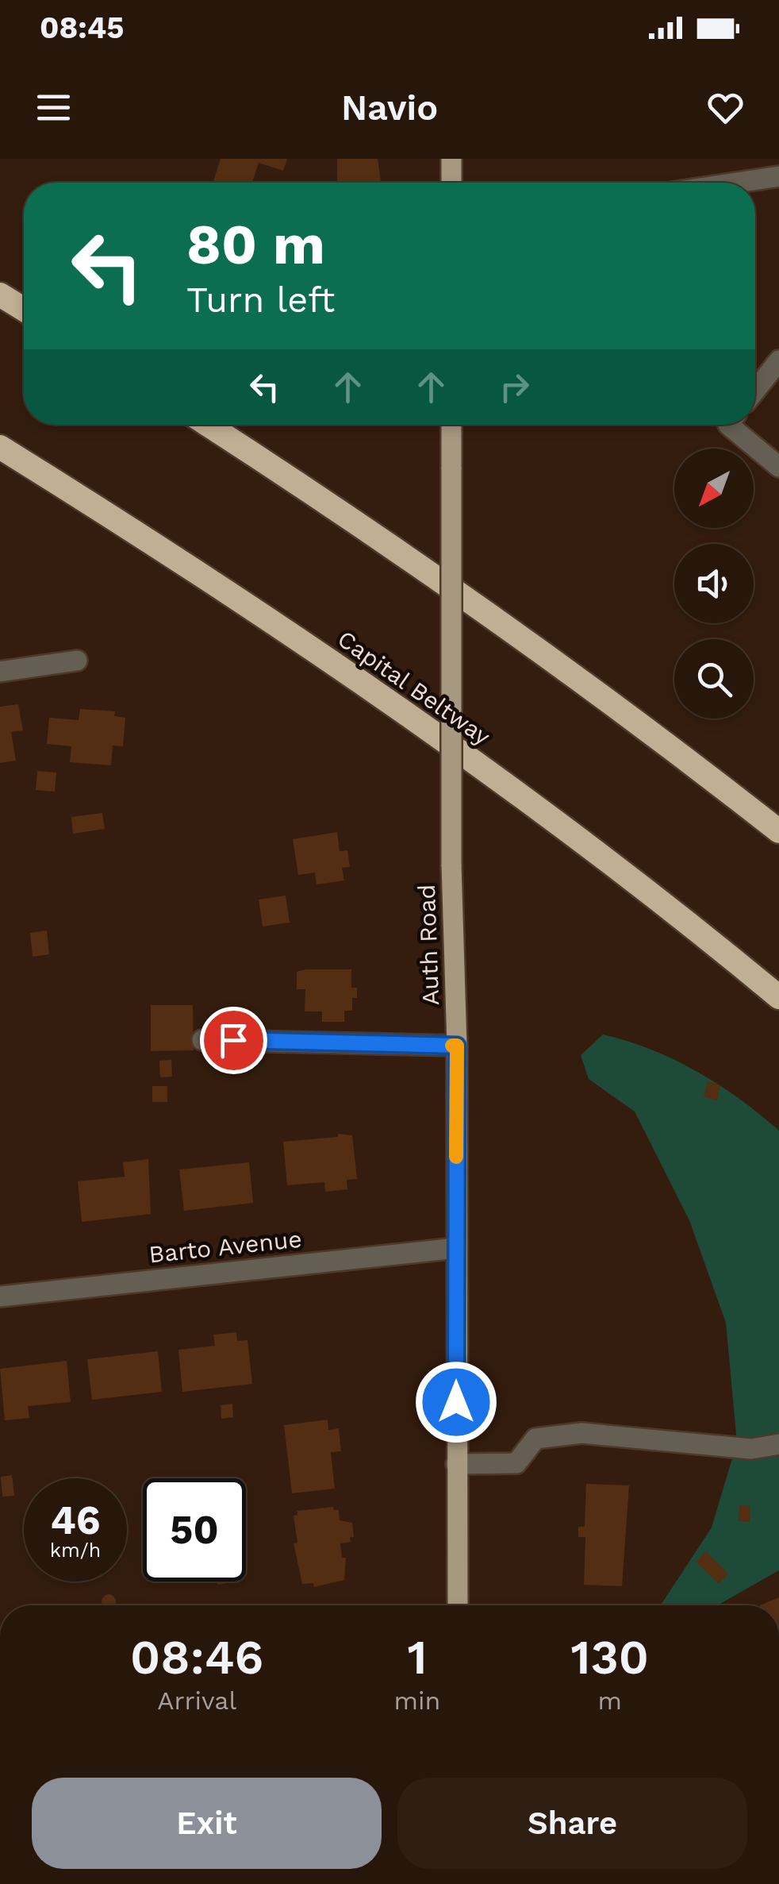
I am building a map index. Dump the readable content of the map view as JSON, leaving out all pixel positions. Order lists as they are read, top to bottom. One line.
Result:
{"streets":{"highway":["Capital Beltway"],"main road":["Auth Road"],"street":["Barto Avenue"]},"crossings":[["Auth Road","Barto Avenue"]],"north":"bottom left","page":{"status":"08:45","header":"Navio","turn":["80 m","Turn left"],"speed":"46 km/h","limit":"50","eta":["08:46","Arrival","1","min","130","m"],"buttons":["Exit","Share"]}}
